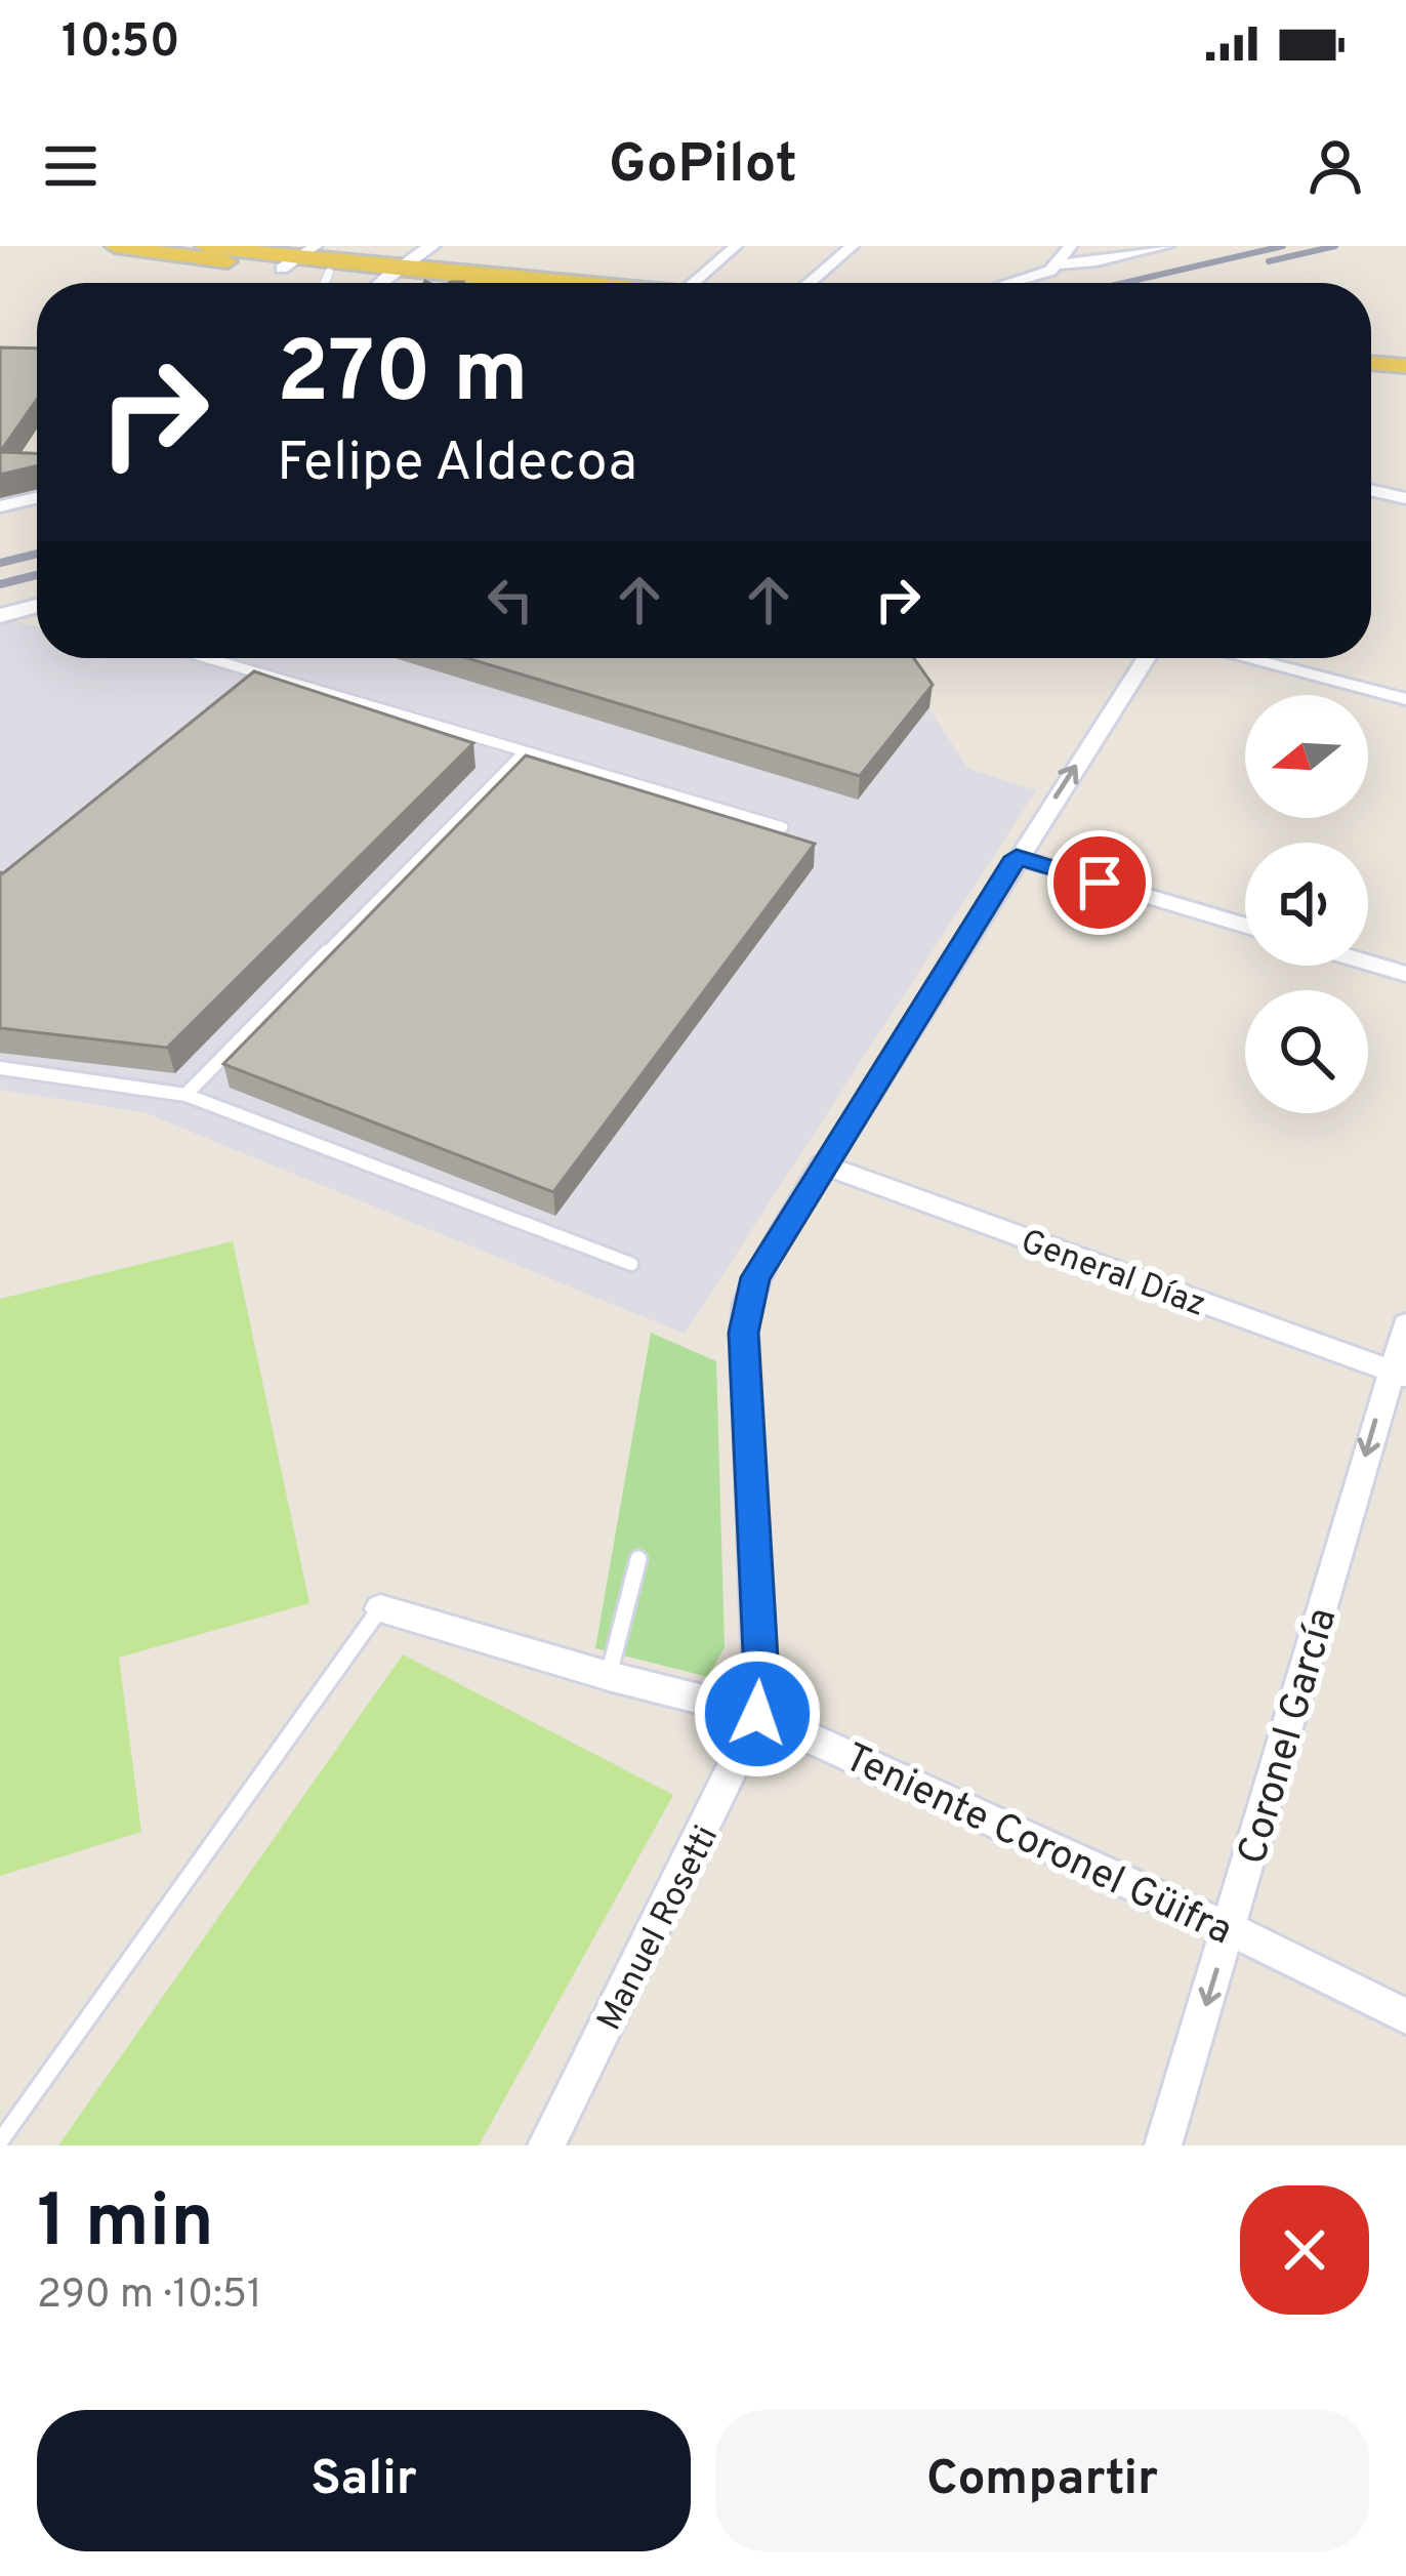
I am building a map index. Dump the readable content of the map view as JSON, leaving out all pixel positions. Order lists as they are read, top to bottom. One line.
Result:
{"streets":{"street":["General Díaz","Coronel García","Teniente Coronel Güifra","Manuel Rosetti"]},"crossings":[["General Díaz","Coronel García"],["General Díaz","Manuel Rosetti"],["Coronel García","Teniente Coronel Güifra"],["Teniente Coronel Güifra","Manuel Rosetti"]],"one_way":["Coronel García"],"north":"left","page":{"status":"10:50","header":"GoPilot","turn":["270 m","Felipe Aldecoa"],"heading":["1 min","290 m · 10:51"],"buttons":["Salir","Compartir"]}}
